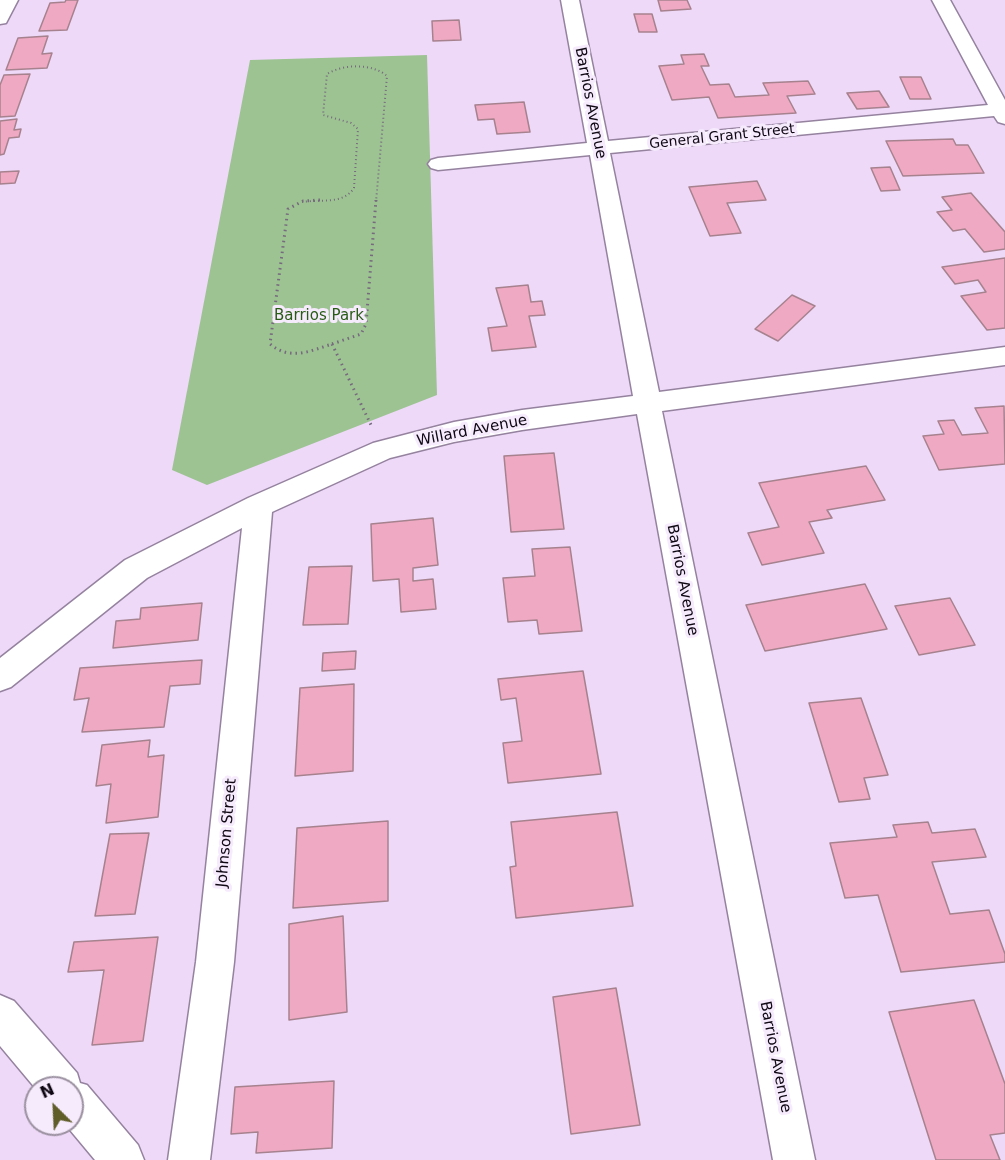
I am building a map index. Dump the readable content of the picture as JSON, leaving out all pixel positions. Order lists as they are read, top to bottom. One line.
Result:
{"streets":{"street":["Barrios Avenue","General Grant Street","Willard Avenue","Johnson Street"]},"crossings":[["Barrios Avenue","General Grant Street"],["Barrios Avenue","Willard Avenue"],["Willard Avenue","Johnson Street"]],"parks":["Barrios Park"],"north":"top left"}
